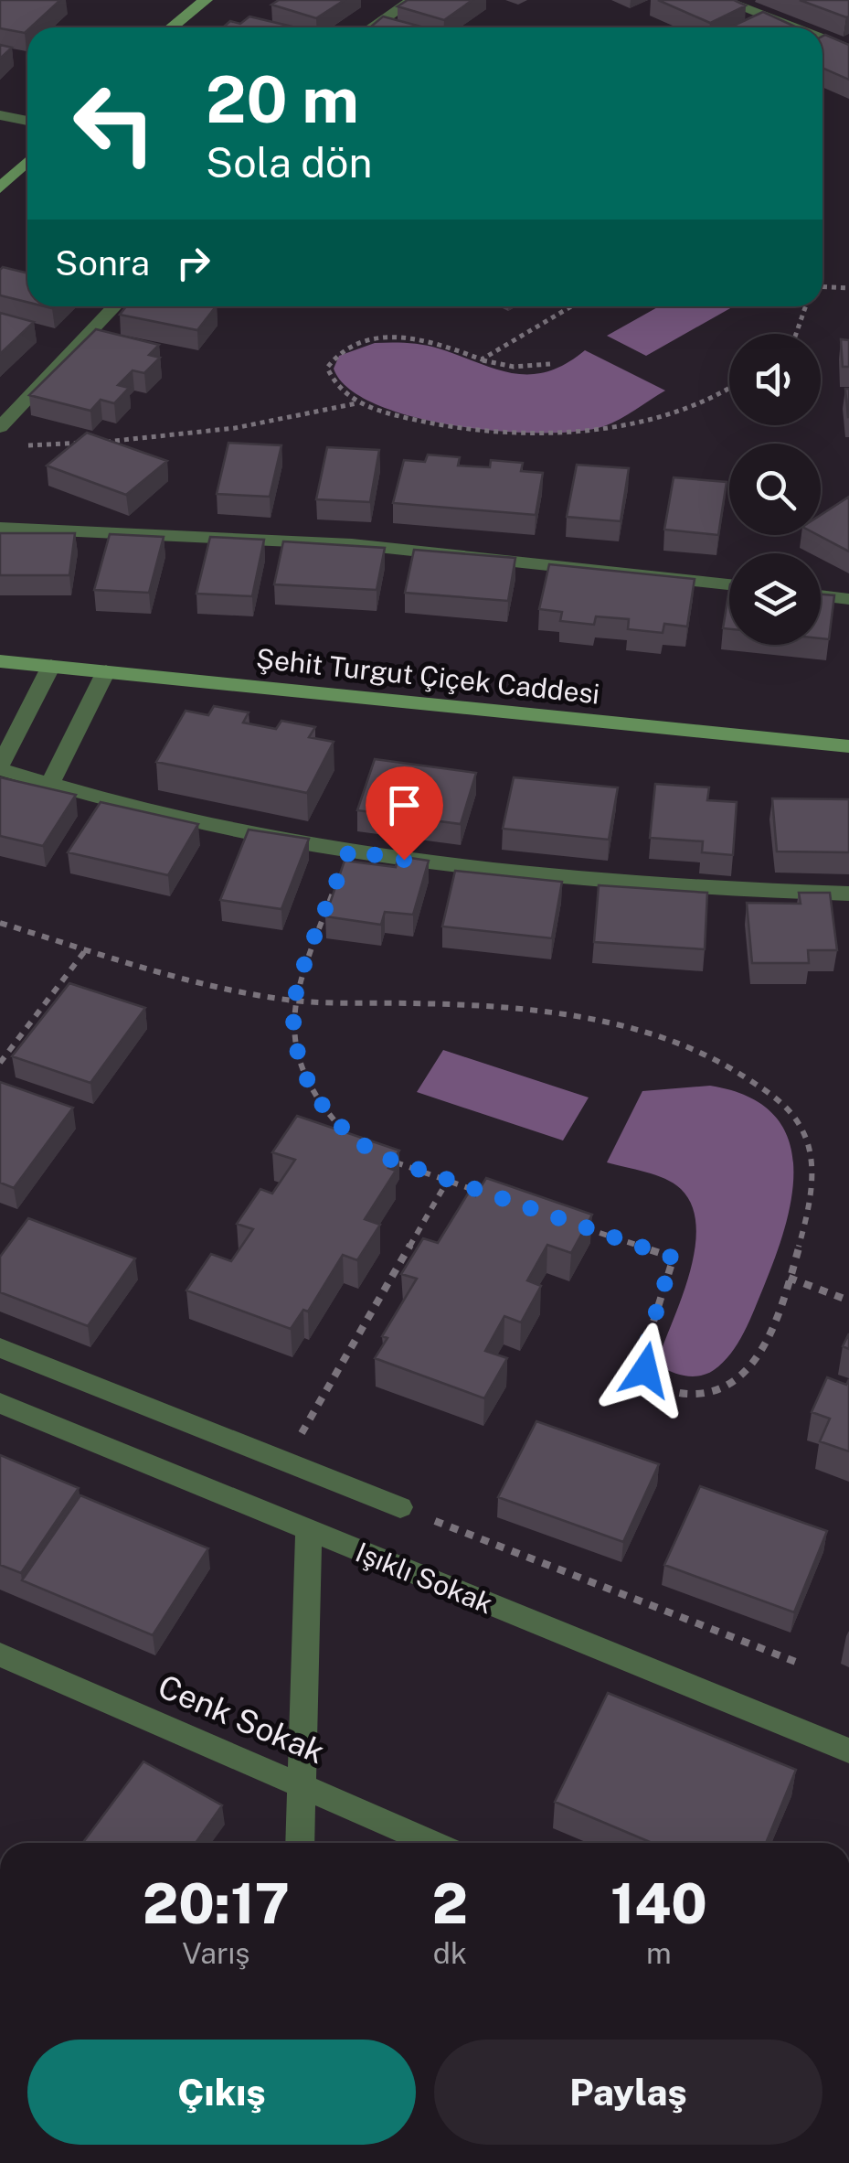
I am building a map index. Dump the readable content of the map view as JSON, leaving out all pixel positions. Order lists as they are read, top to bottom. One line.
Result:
{"streets":{"street":["Şehit Turgut Çiçek Caddesi","Işıklı Sokak","Cenk Sokak"]},"page":{"turn":["20 m","Sola dön"],"then":"Sonra","eta":["20:17","Varış","2","dk","140","m"],"buttons":["Çıkış","Paylaş"]}}
